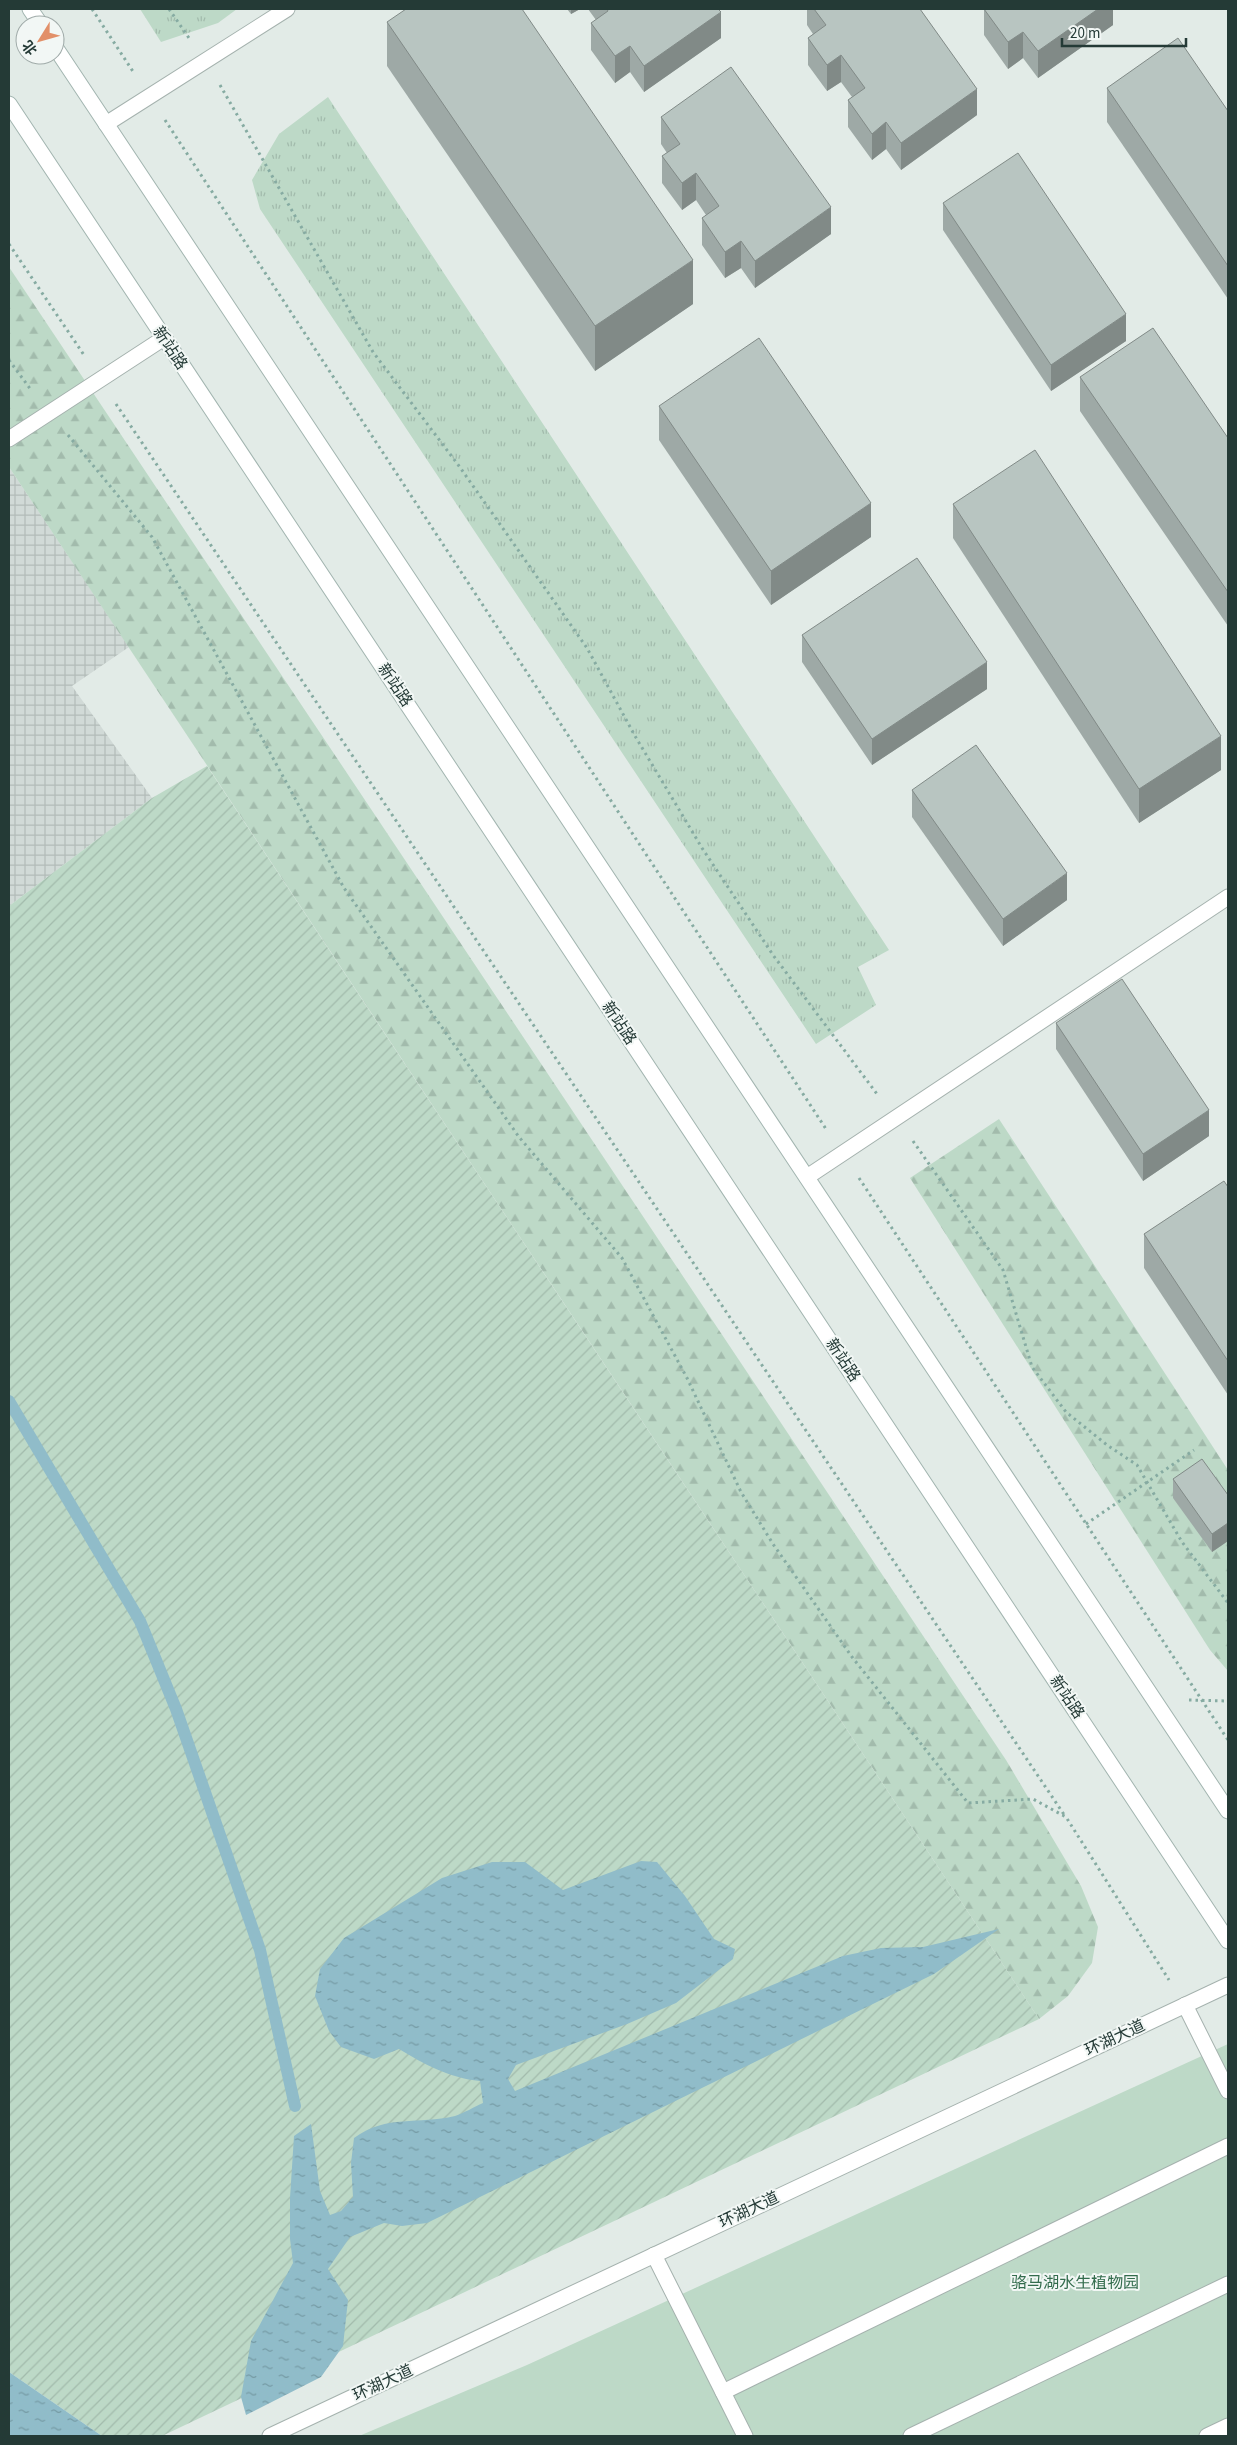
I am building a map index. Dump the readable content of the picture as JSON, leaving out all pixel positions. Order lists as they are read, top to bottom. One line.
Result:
{"streets":{"street":["新站路","环湖大道"]},"parks":["骆马湖水生植物园"],"scale_bar":"20 m","north":"bottom left"}
